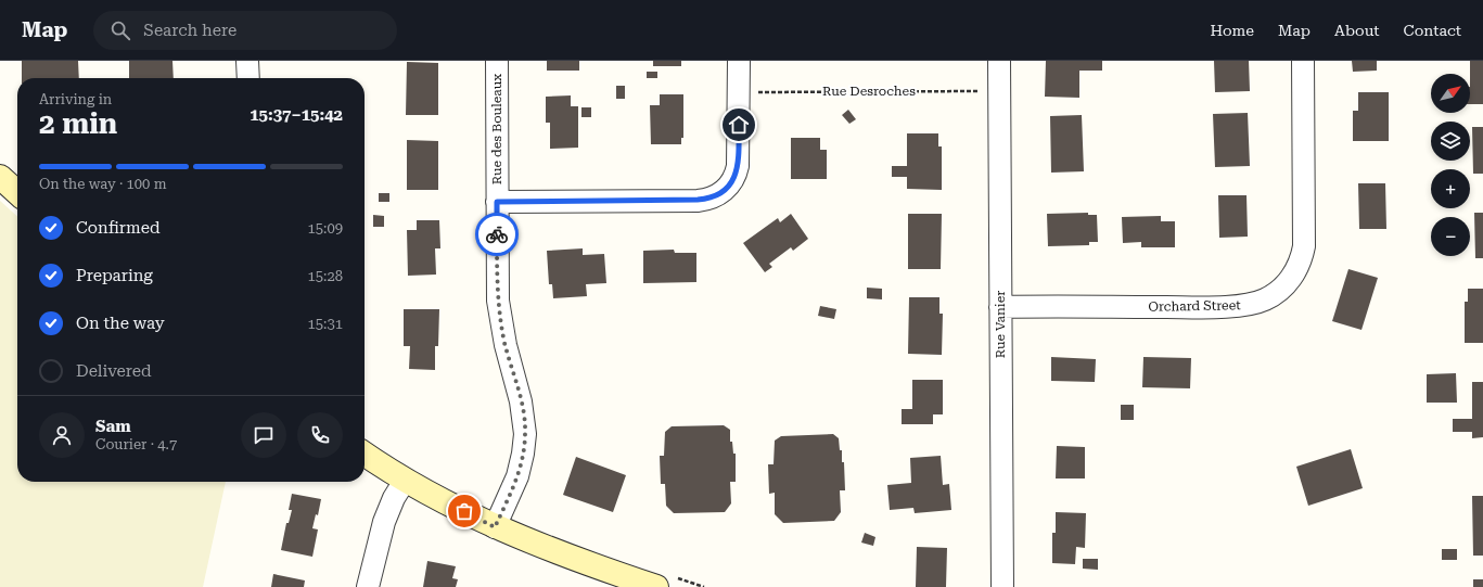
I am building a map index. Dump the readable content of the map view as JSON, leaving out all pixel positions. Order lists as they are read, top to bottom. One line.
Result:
{"streets":{"street":["Rue des Bouleaux","Orchard Street","Rue Vanier"],"path":["Rue Desroches"]},"crossings":[["Rue Desroches","Rue Vanier"],["Orchard Street","Rue Vanier"]],"north":"top right","page":{"header":"Map","search":"Search here","nav":["Home","Map","About","Contact"],"map_buttons":["+","−"],"heading":["2 min","Arriving in","15:37–15:42"],"panel":["Sam","Courier · 4.7"],"bar":"On the way · 100 m","list":[["Confirmed","15:09"],["Preparing","15:28"],["On the way","15:31"],"Delivered"]}}
